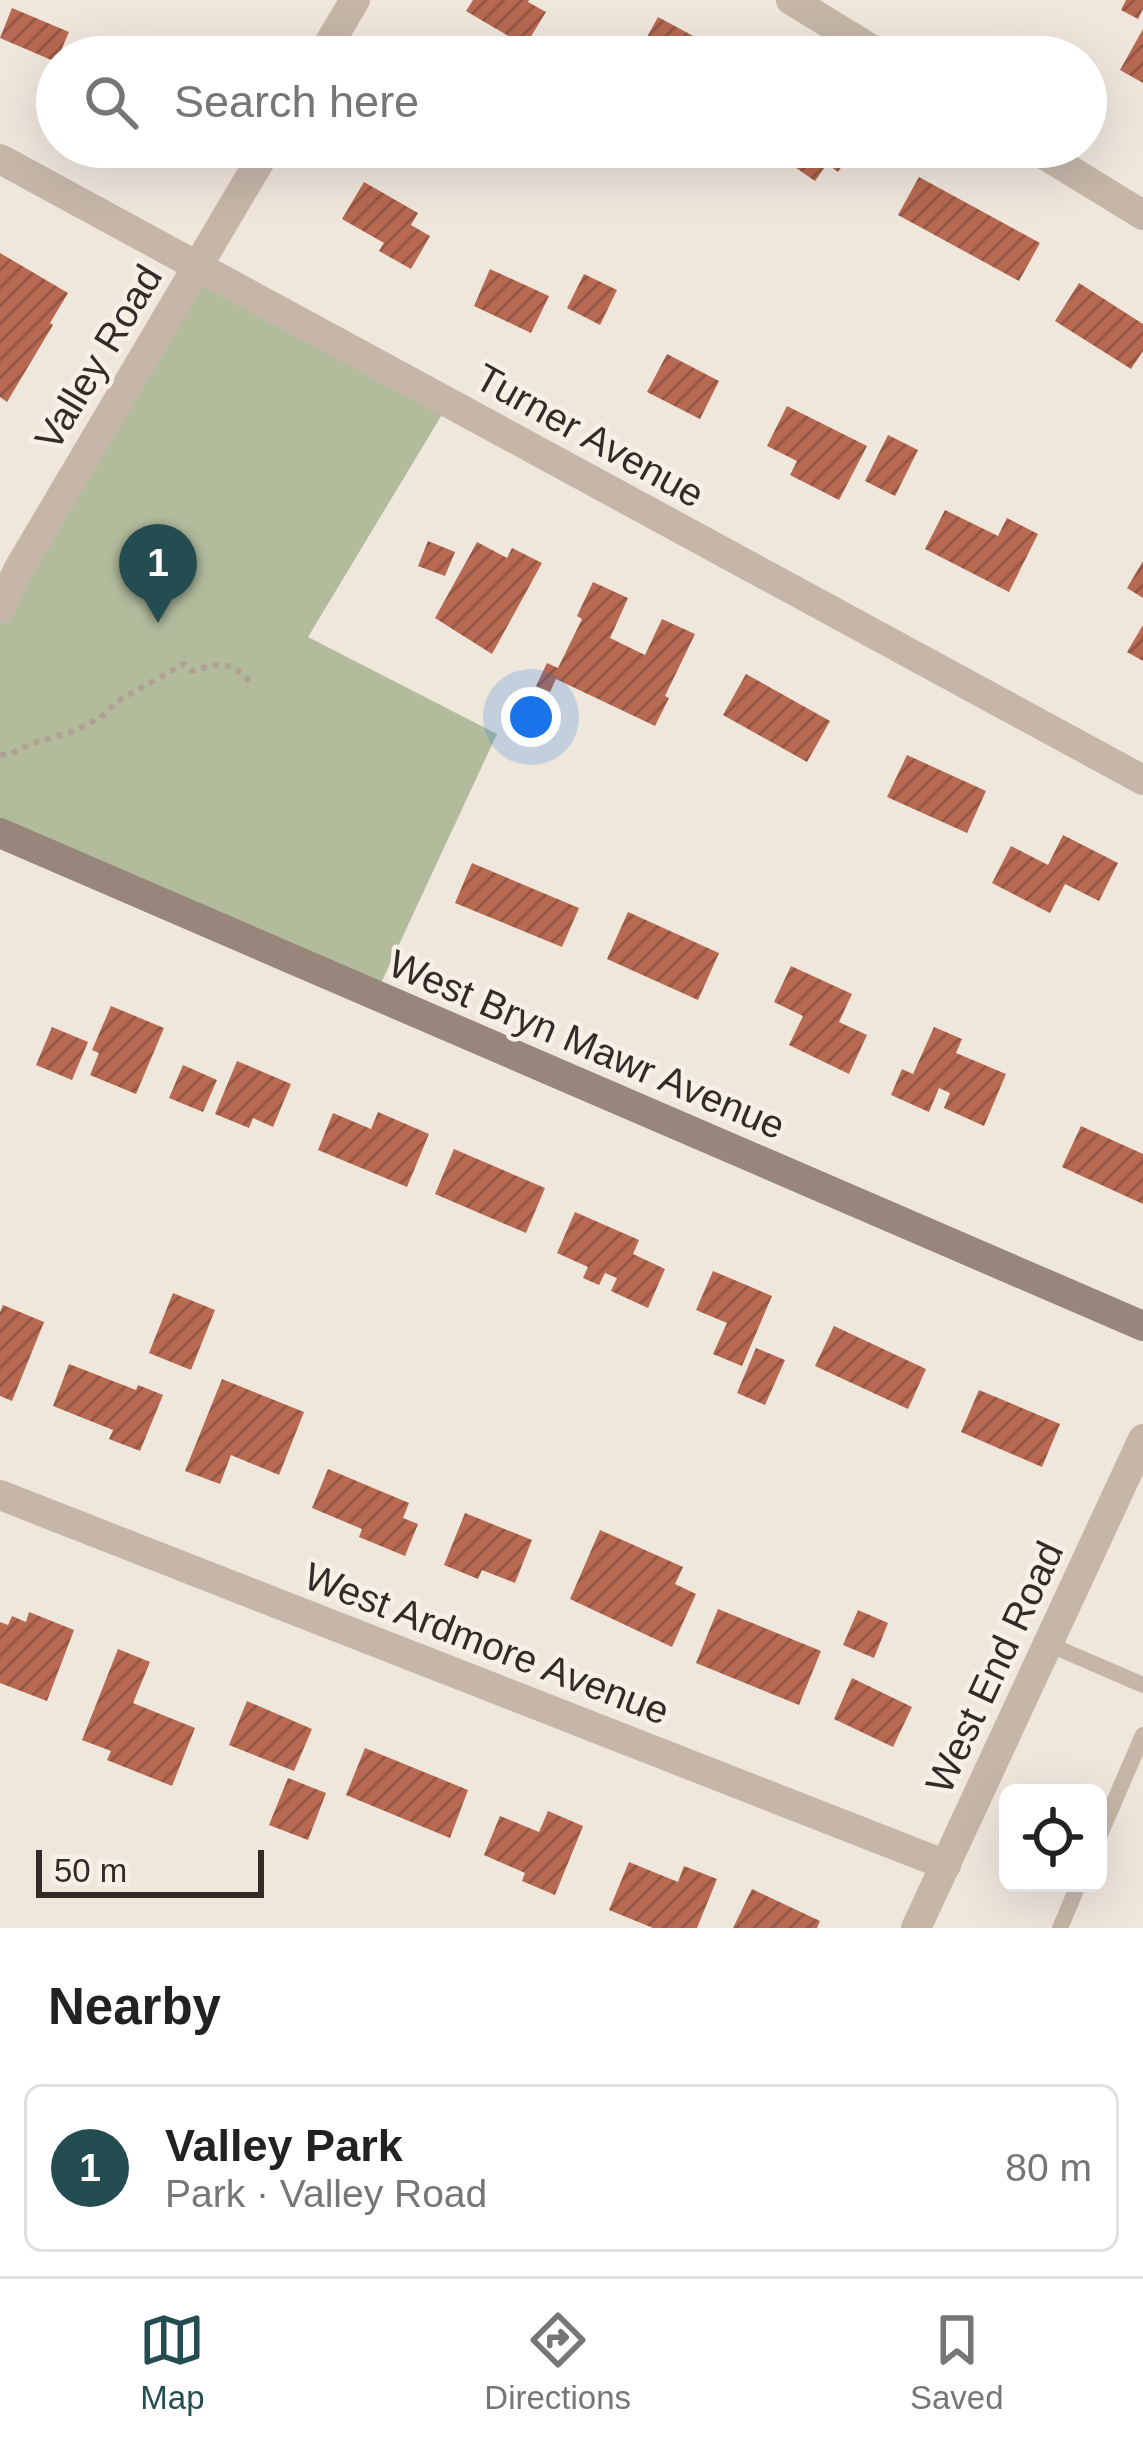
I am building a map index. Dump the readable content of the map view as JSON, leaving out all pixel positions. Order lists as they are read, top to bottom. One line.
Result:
{"streets":{"street":["Valley Road","Turner Avenue","West Bryn Mawr Avenue","West Ardmore Avenue","West End Road"]},"crossings":[["Valley Road","Turner Avenue"],["West Ardmore Avenue","West End Road"]],"scale_bar":"50 m","page":{"search":"Search here","pins":"1","scale":"50 m","heading":"Nearby","list":[{"mark":"1","name":"Valley Park","note":"Park · Valley Road","value":"80 m"}],"nav":["Map","Directions","Saved"]}}
